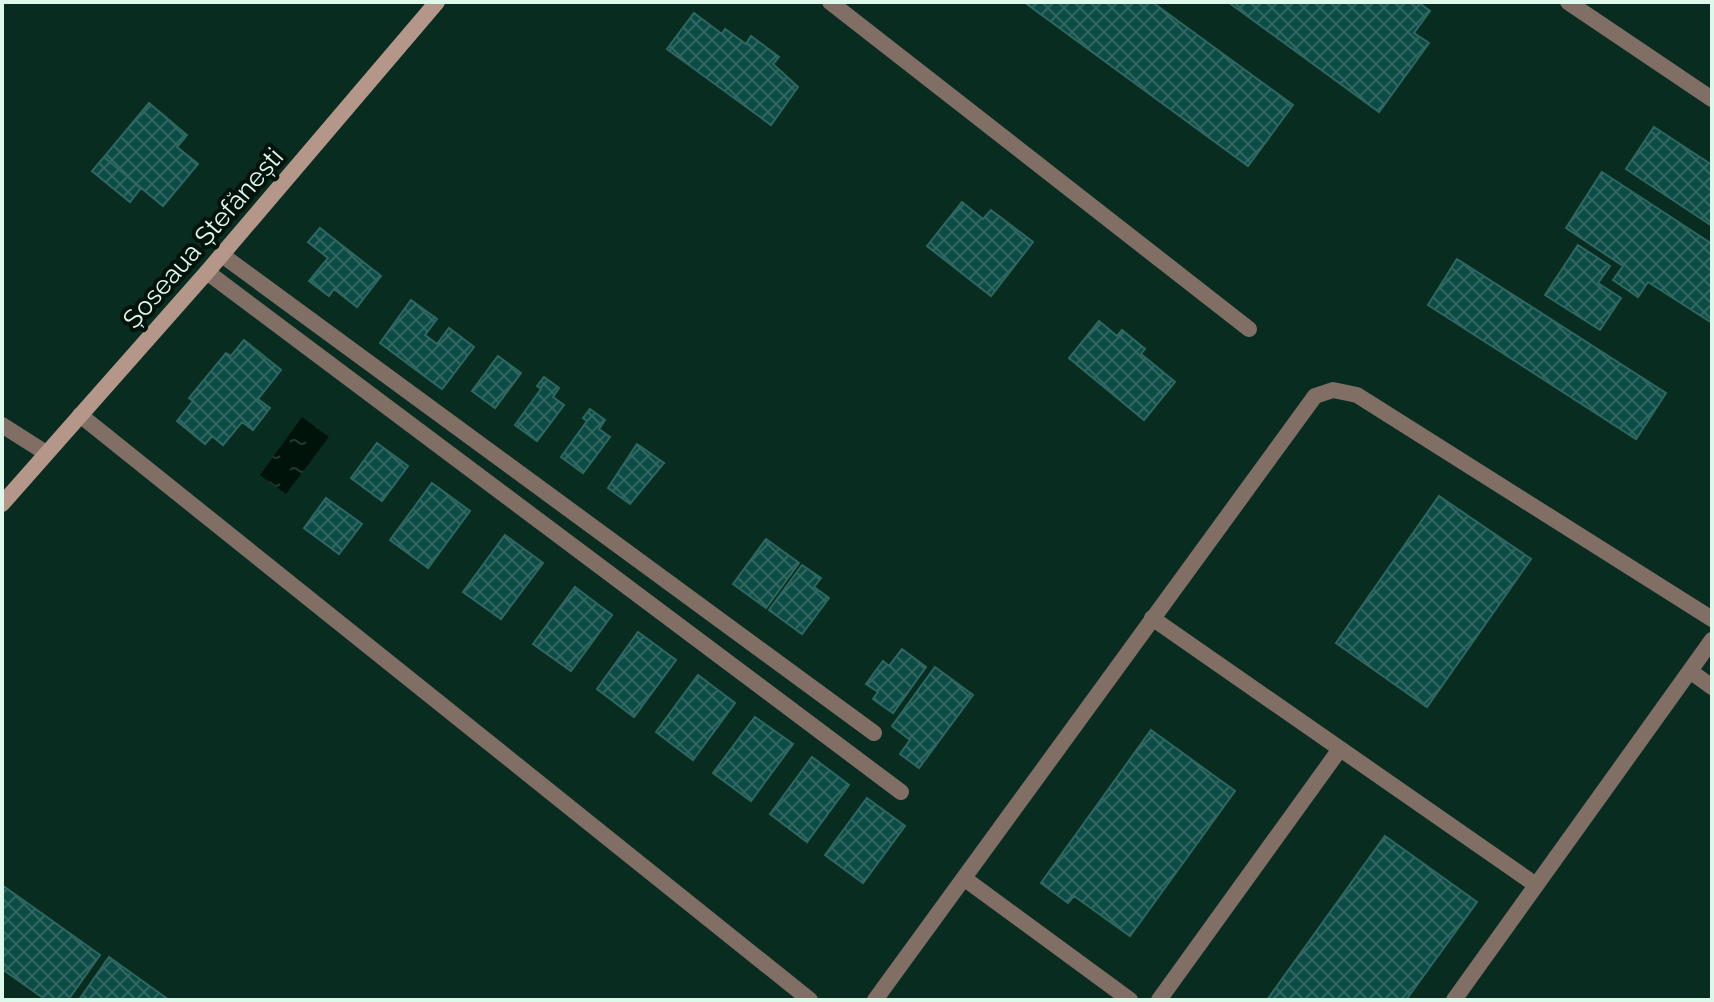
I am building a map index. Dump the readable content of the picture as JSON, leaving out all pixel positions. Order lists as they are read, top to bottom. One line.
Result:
{"streets":{"main road":["Șoseaua Ștefănești"]}}
